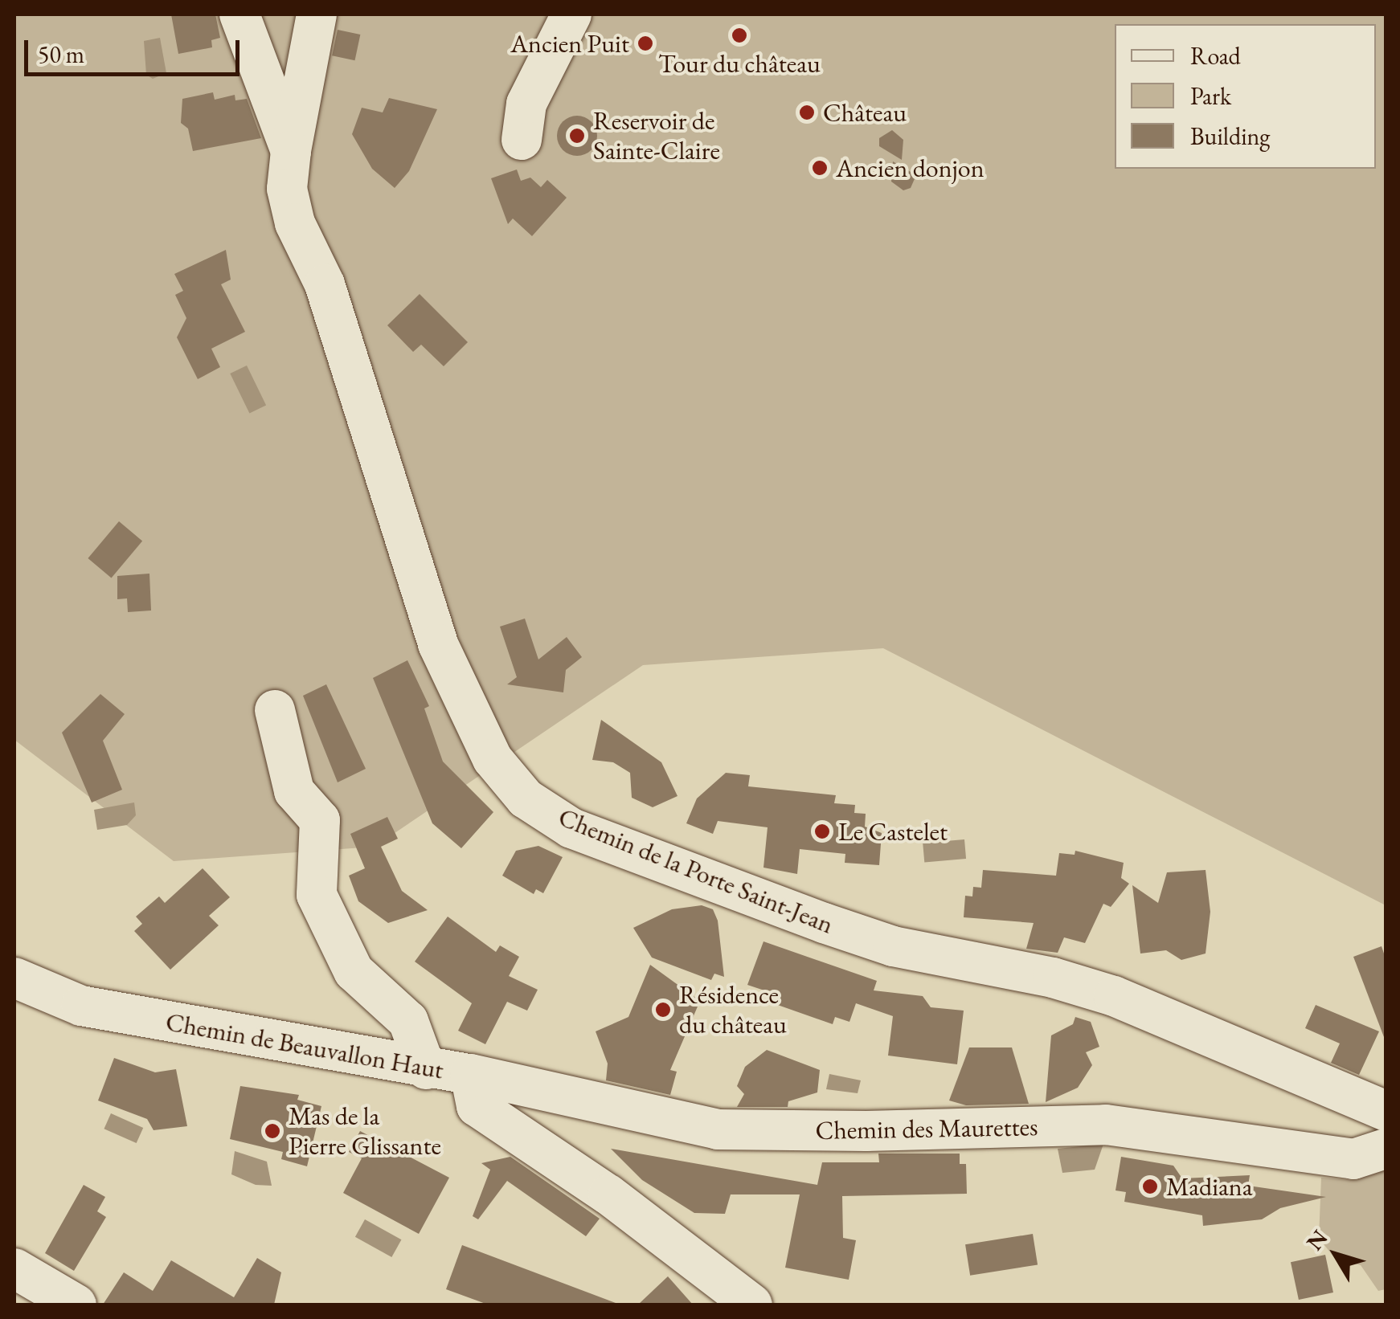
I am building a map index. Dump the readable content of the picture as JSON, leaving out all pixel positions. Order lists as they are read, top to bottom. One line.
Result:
{"streets":{"street":["Chemin de la Porte Saint-Jean","Chemin de Beauvallon Haut","Chemin des Maurettes"]},"crossings":[["Chemin de Beauvallon Haut","Chemin des Maurettes"]],"places":["Tour du château","Ancien Puit","Château","Reservoir de Sainte-Claire","Ancien donjon","Le Castelet","Résidence du château","Mas de la Pierre Glissante","Madiana"],"legend":["Road","Park","Building"],"scale_bar":"50 m","north":"top left"}
